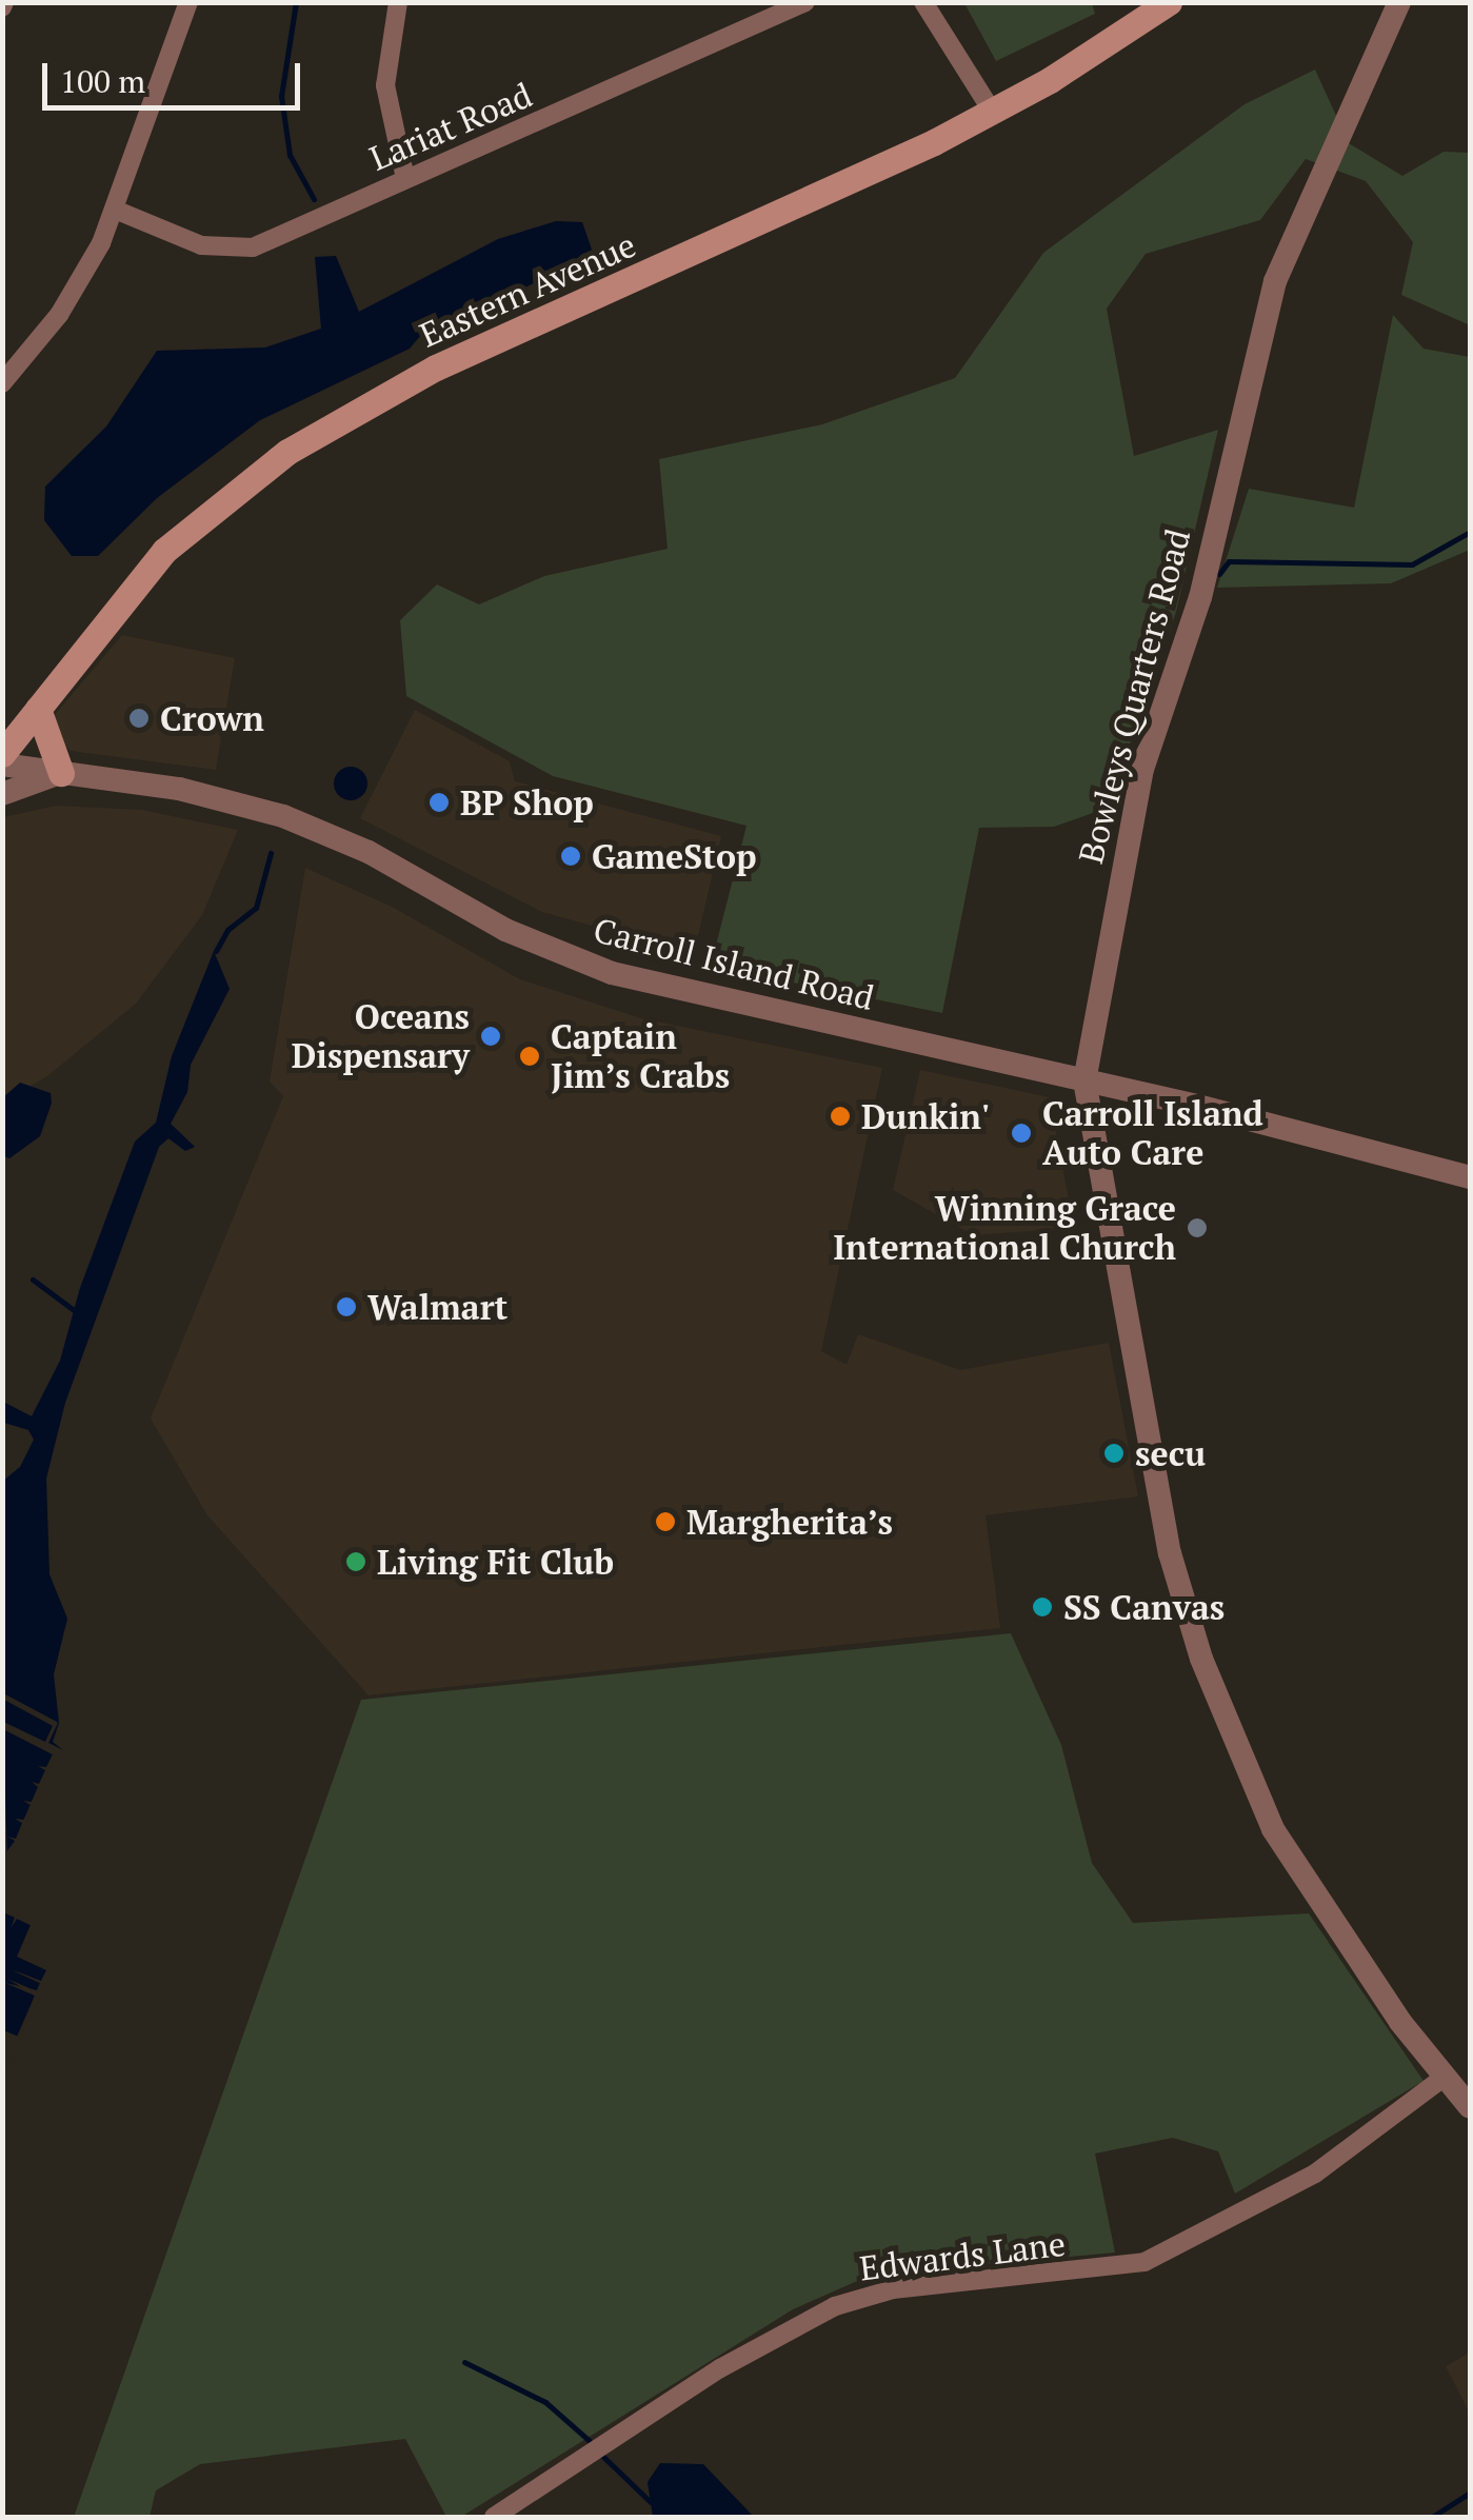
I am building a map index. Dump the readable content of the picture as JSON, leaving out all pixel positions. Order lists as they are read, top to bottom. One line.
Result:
{"streets":{"main road":["Eastern Avenue"],"street":["Lariat Road","Bowleys Quarters Road","Carroll Island Road","Edwards Lane"]},"crossings":[["Bowleys Quarters Road","Carroll Island Road"],["Bowleys Quarters Road","Edwards Lane"]],"places":["Crown","BP Shop","GameStop","Oceans Dispensary","Captain Jim’s Crabs","Dunkin'","Carroll Island Auto Care","Winning Grace International Church","Walmart","secu","Margherita’s","Living Fit Club","SS Canvas"],"scale_bar":"100 m"}
